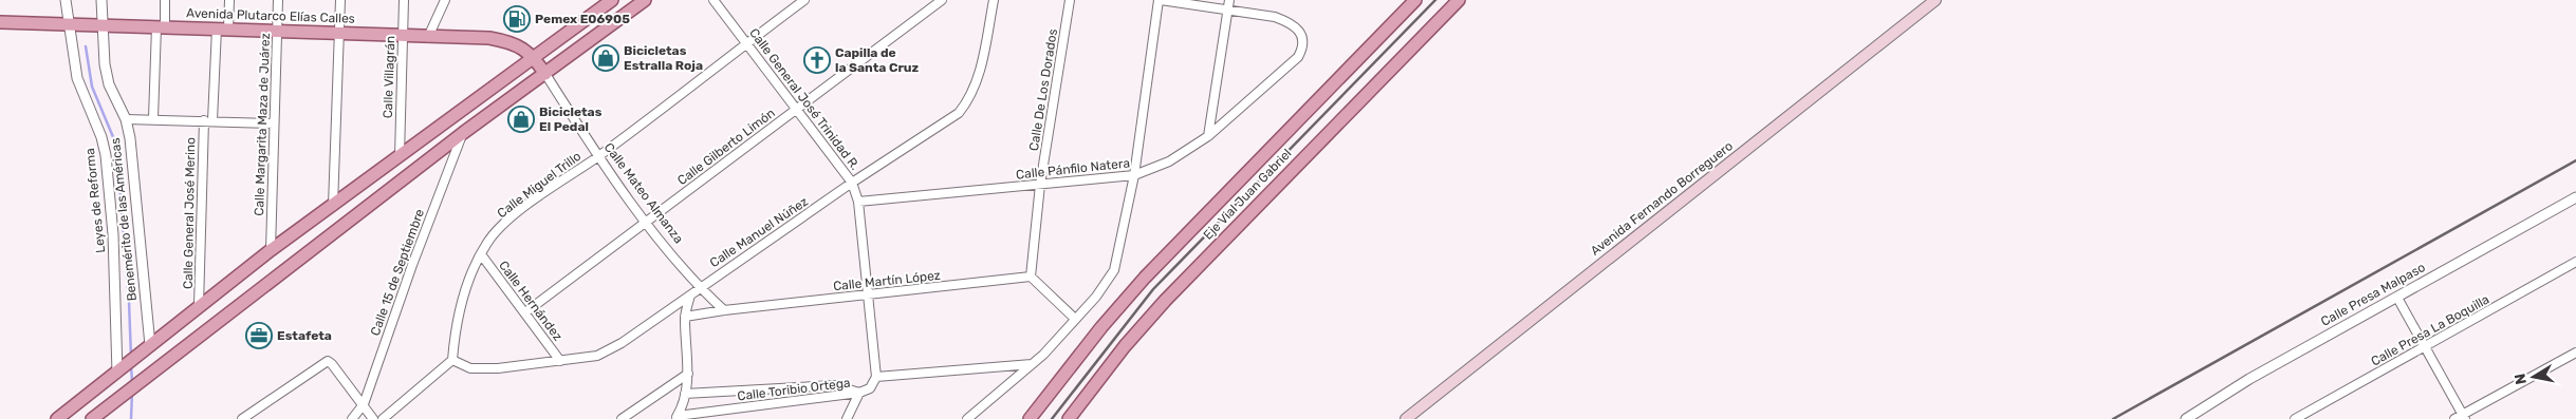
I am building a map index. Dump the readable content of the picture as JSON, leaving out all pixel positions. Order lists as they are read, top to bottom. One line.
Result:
{"streets":{"main road":["Avenida Plutarco Elías Calles","Calle Mateo Almanza","Eje Vial Juan Gabriel","Avenida Fernando Borreguero"],"street":["Calle Villagrán","Calle De Los Dorados","Calle General José Trinidad R.","Calle Margarita Maza de Juárez","Calle Gilberto Limón","Calle Pánfilo Natera","Calle Miguel Trillo","Leyes de Reforma","Calle General José Merino","Benemérito de las Américas","Calle Manuel Núñez","Calle 15 de Septiembre","Calle Martín López","Calle Presa Malpaso","Calle Hernández","Calle Presa La Boquilla","Calle Toribio Ortega"]},"crossings":[["Avenida Plutarco Elías Calles","Calle Villagrán"],["Avenida Plutarco Elías Calles","Calle Margarita Maza de Juárez"],["Avenida Plutarco Elías Calles","Calle Mateo Almanza"],["Avenida Plutarco Elías Calles","Leyes de Reforma"],["Avenida Plutarco Elías Calles","Benemérito de las Américas"],["Calle De Los Dorados","Calle Pánfilo Natera"],["Calle De Los Dorados","Calle Martín López"],["Calle General José Trinidad R.","Calle Gilberto Limón"],["Calle General José Trinidad R.","Calle Pánfilo Natera"],["Calle General José Trinidad R.","Calle Miguel Trillo"],["Calle General José Trinidad R.","Calle Manuel Núñez"],["Calle General José Trinidad R.","Calle Martín López"],["Calle General José Trinidad R.","Calle Toribio Ortega"],["Calle Gilberto Limón","Calle Mateo Almanza"],["Calle Gilberto Limón","Calle Hernández"],["Calle Miguel Trillo","Calle Mateo Almanza"],["Calle Miguel Trillo","Calle Manuel Núñez"],["Calle Miguel Trillo","Calle Hernández"],["Calle Mateo Almanza","Calle Manuel Núñez"],["Calle Mateo Almanza","Calle Martín López"],["Calle Manuel Núñez","Calle Hernández"]],"places":{"fuel station":["Pemex E06905"],"shop":["Bicicletas Estralla Roja","Bicicletas El Pedal"],"church":["Capilla de la Santa Cruz"],"office":["Estafeta"]},"north":"left"}
